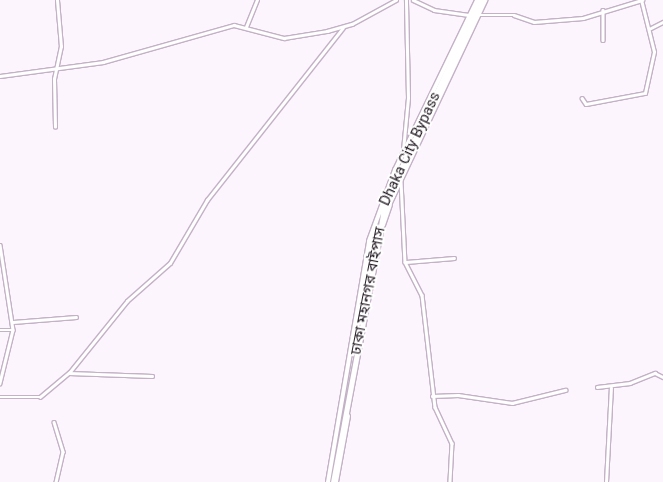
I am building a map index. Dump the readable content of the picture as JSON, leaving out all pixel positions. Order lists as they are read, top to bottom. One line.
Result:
{"streets":{"highway":["Dhaka City Bypass","ঢাকা মহানগর বাইপাস"]},"crossings":[["Dhaka City Bypass","ঢাকা মহানগর বাইপাস"]]}
